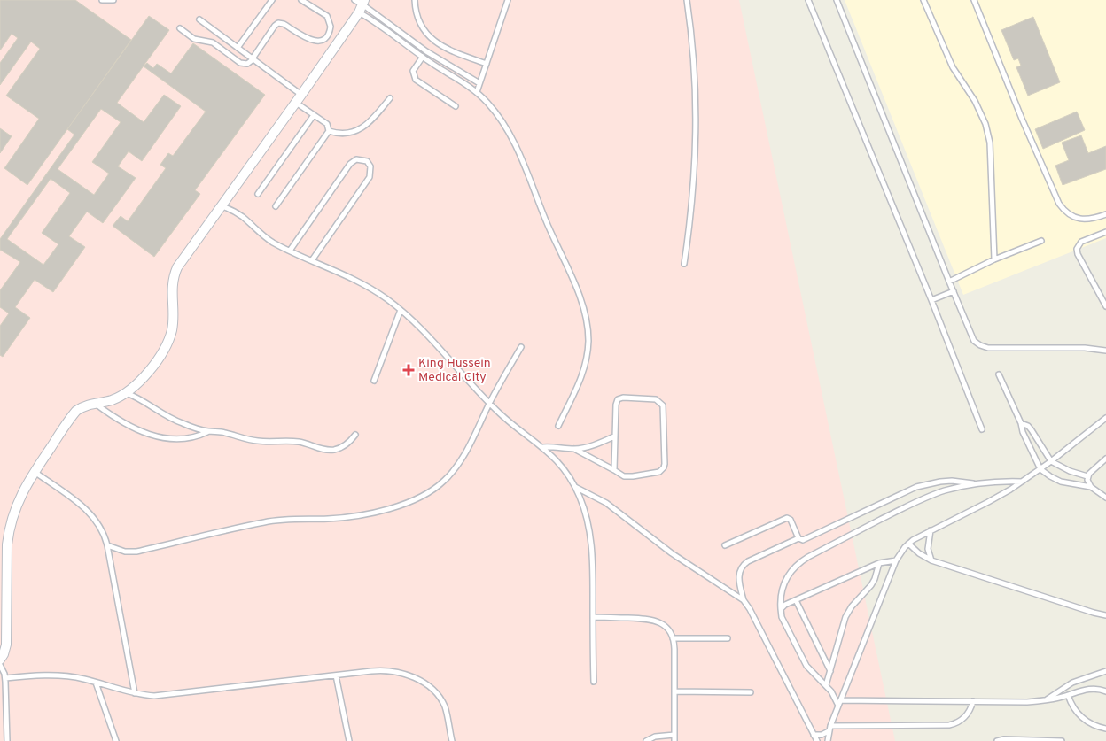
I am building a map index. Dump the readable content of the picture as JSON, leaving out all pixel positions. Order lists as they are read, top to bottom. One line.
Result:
{"places":{"health":["King Hussein Medical City"]}}
